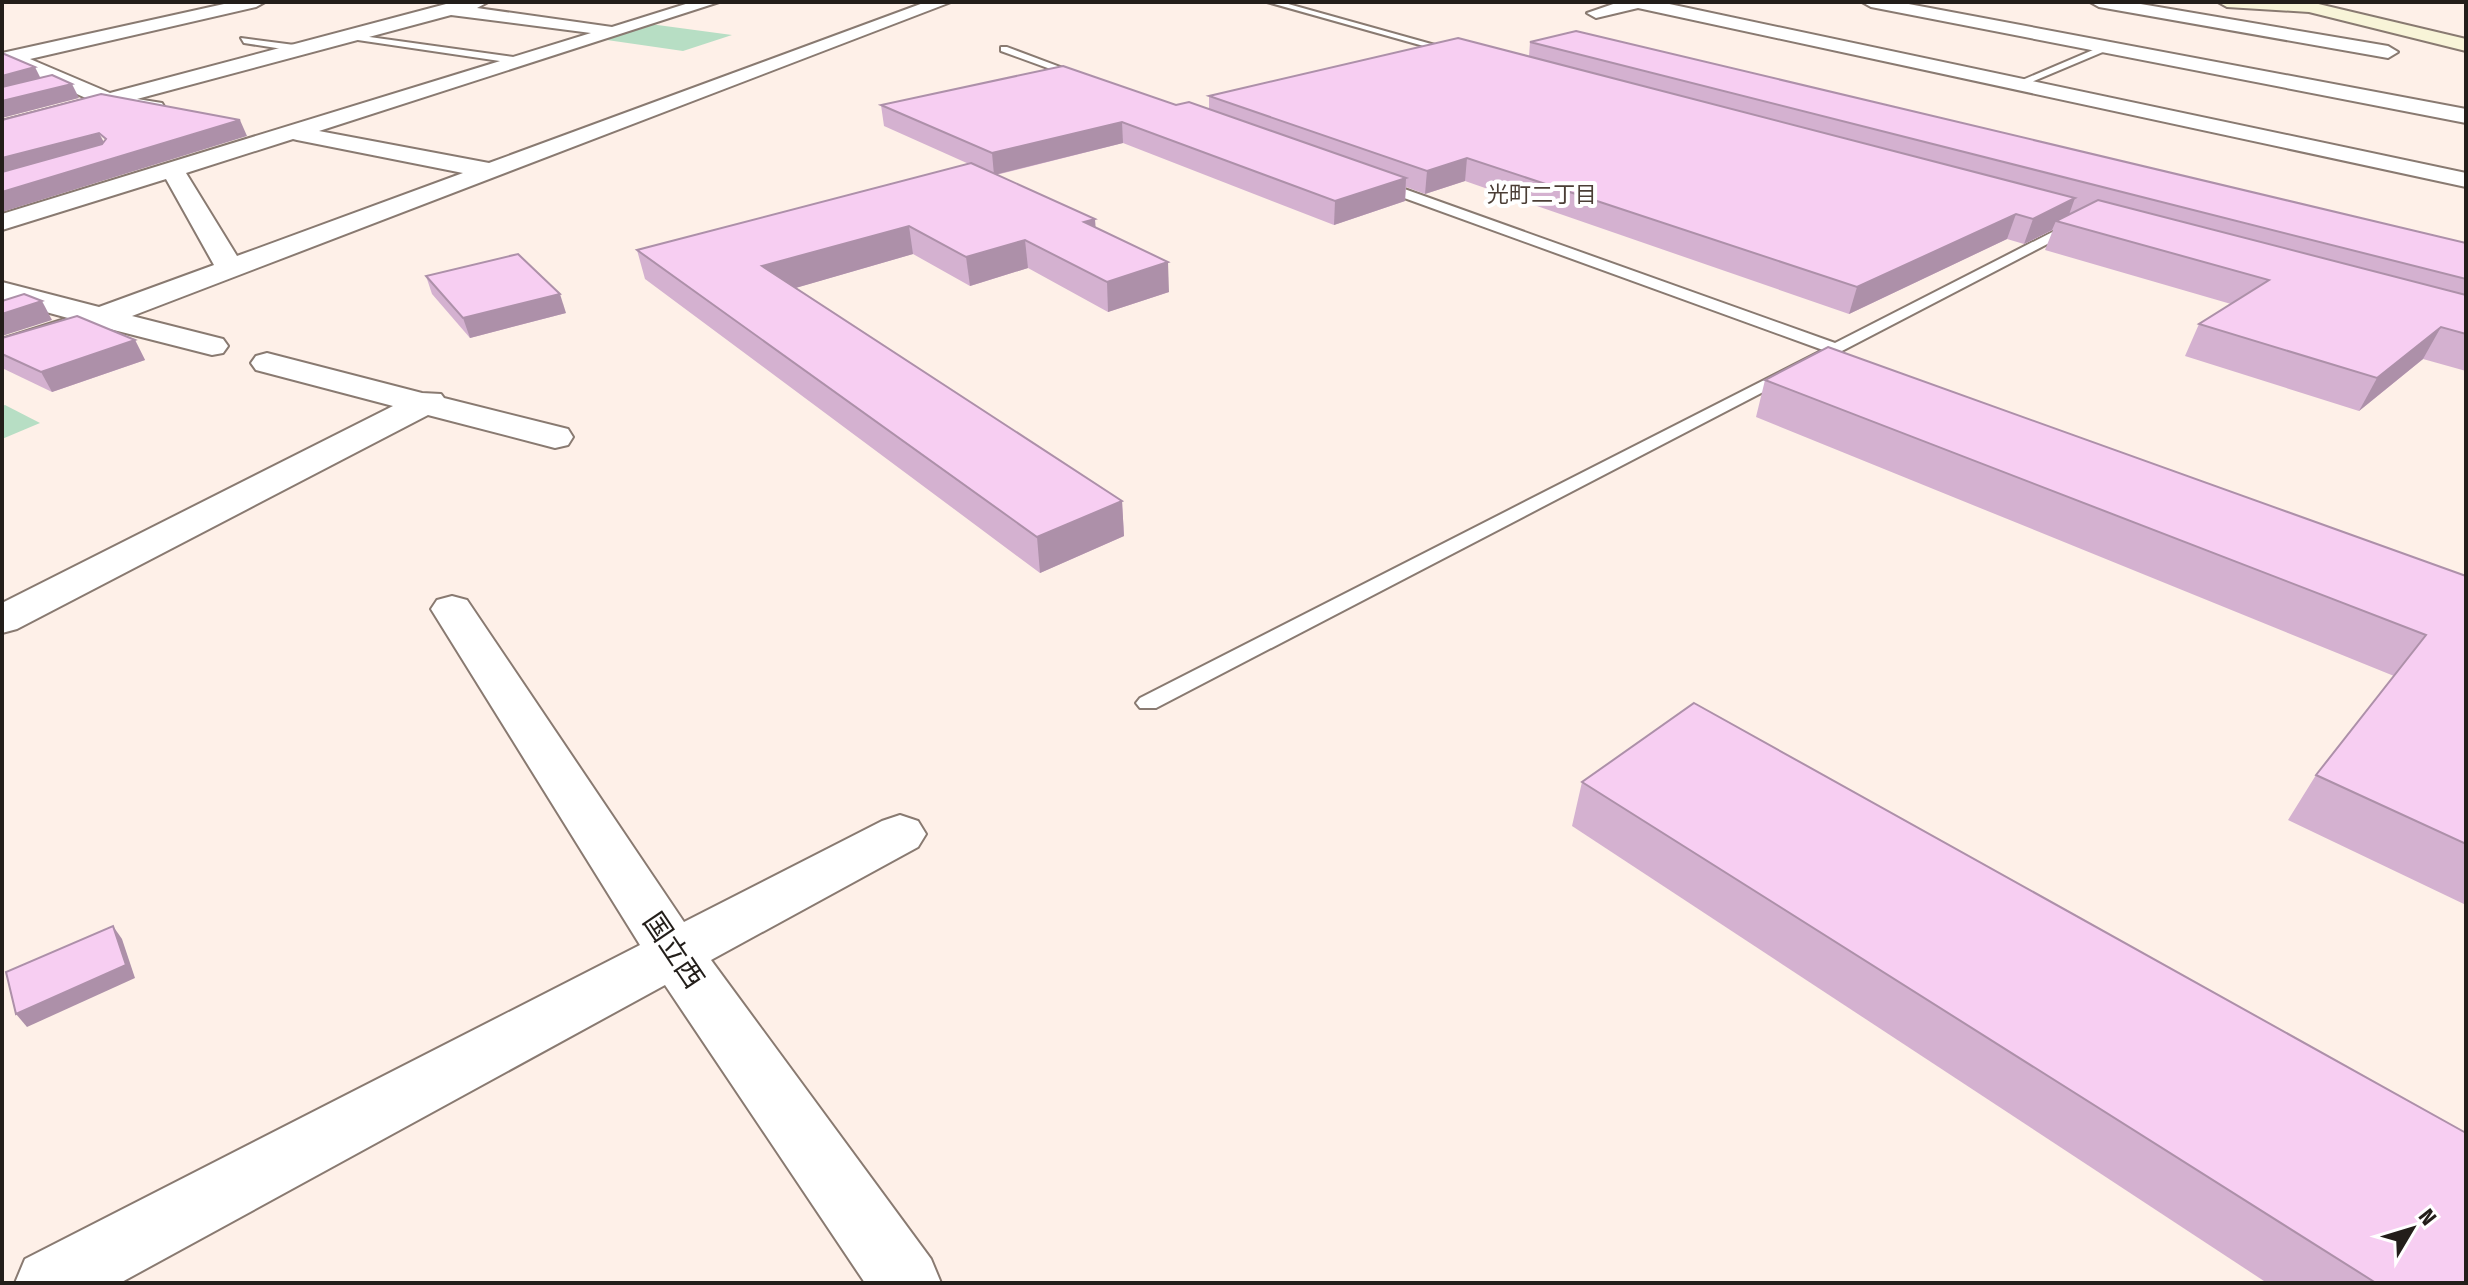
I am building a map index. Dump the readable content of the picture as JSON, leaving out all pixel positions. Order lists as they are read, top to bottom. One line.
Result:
{"streets":{"street":["国立西"]},"districts":["光町二丁目"],"north":"top right"}
